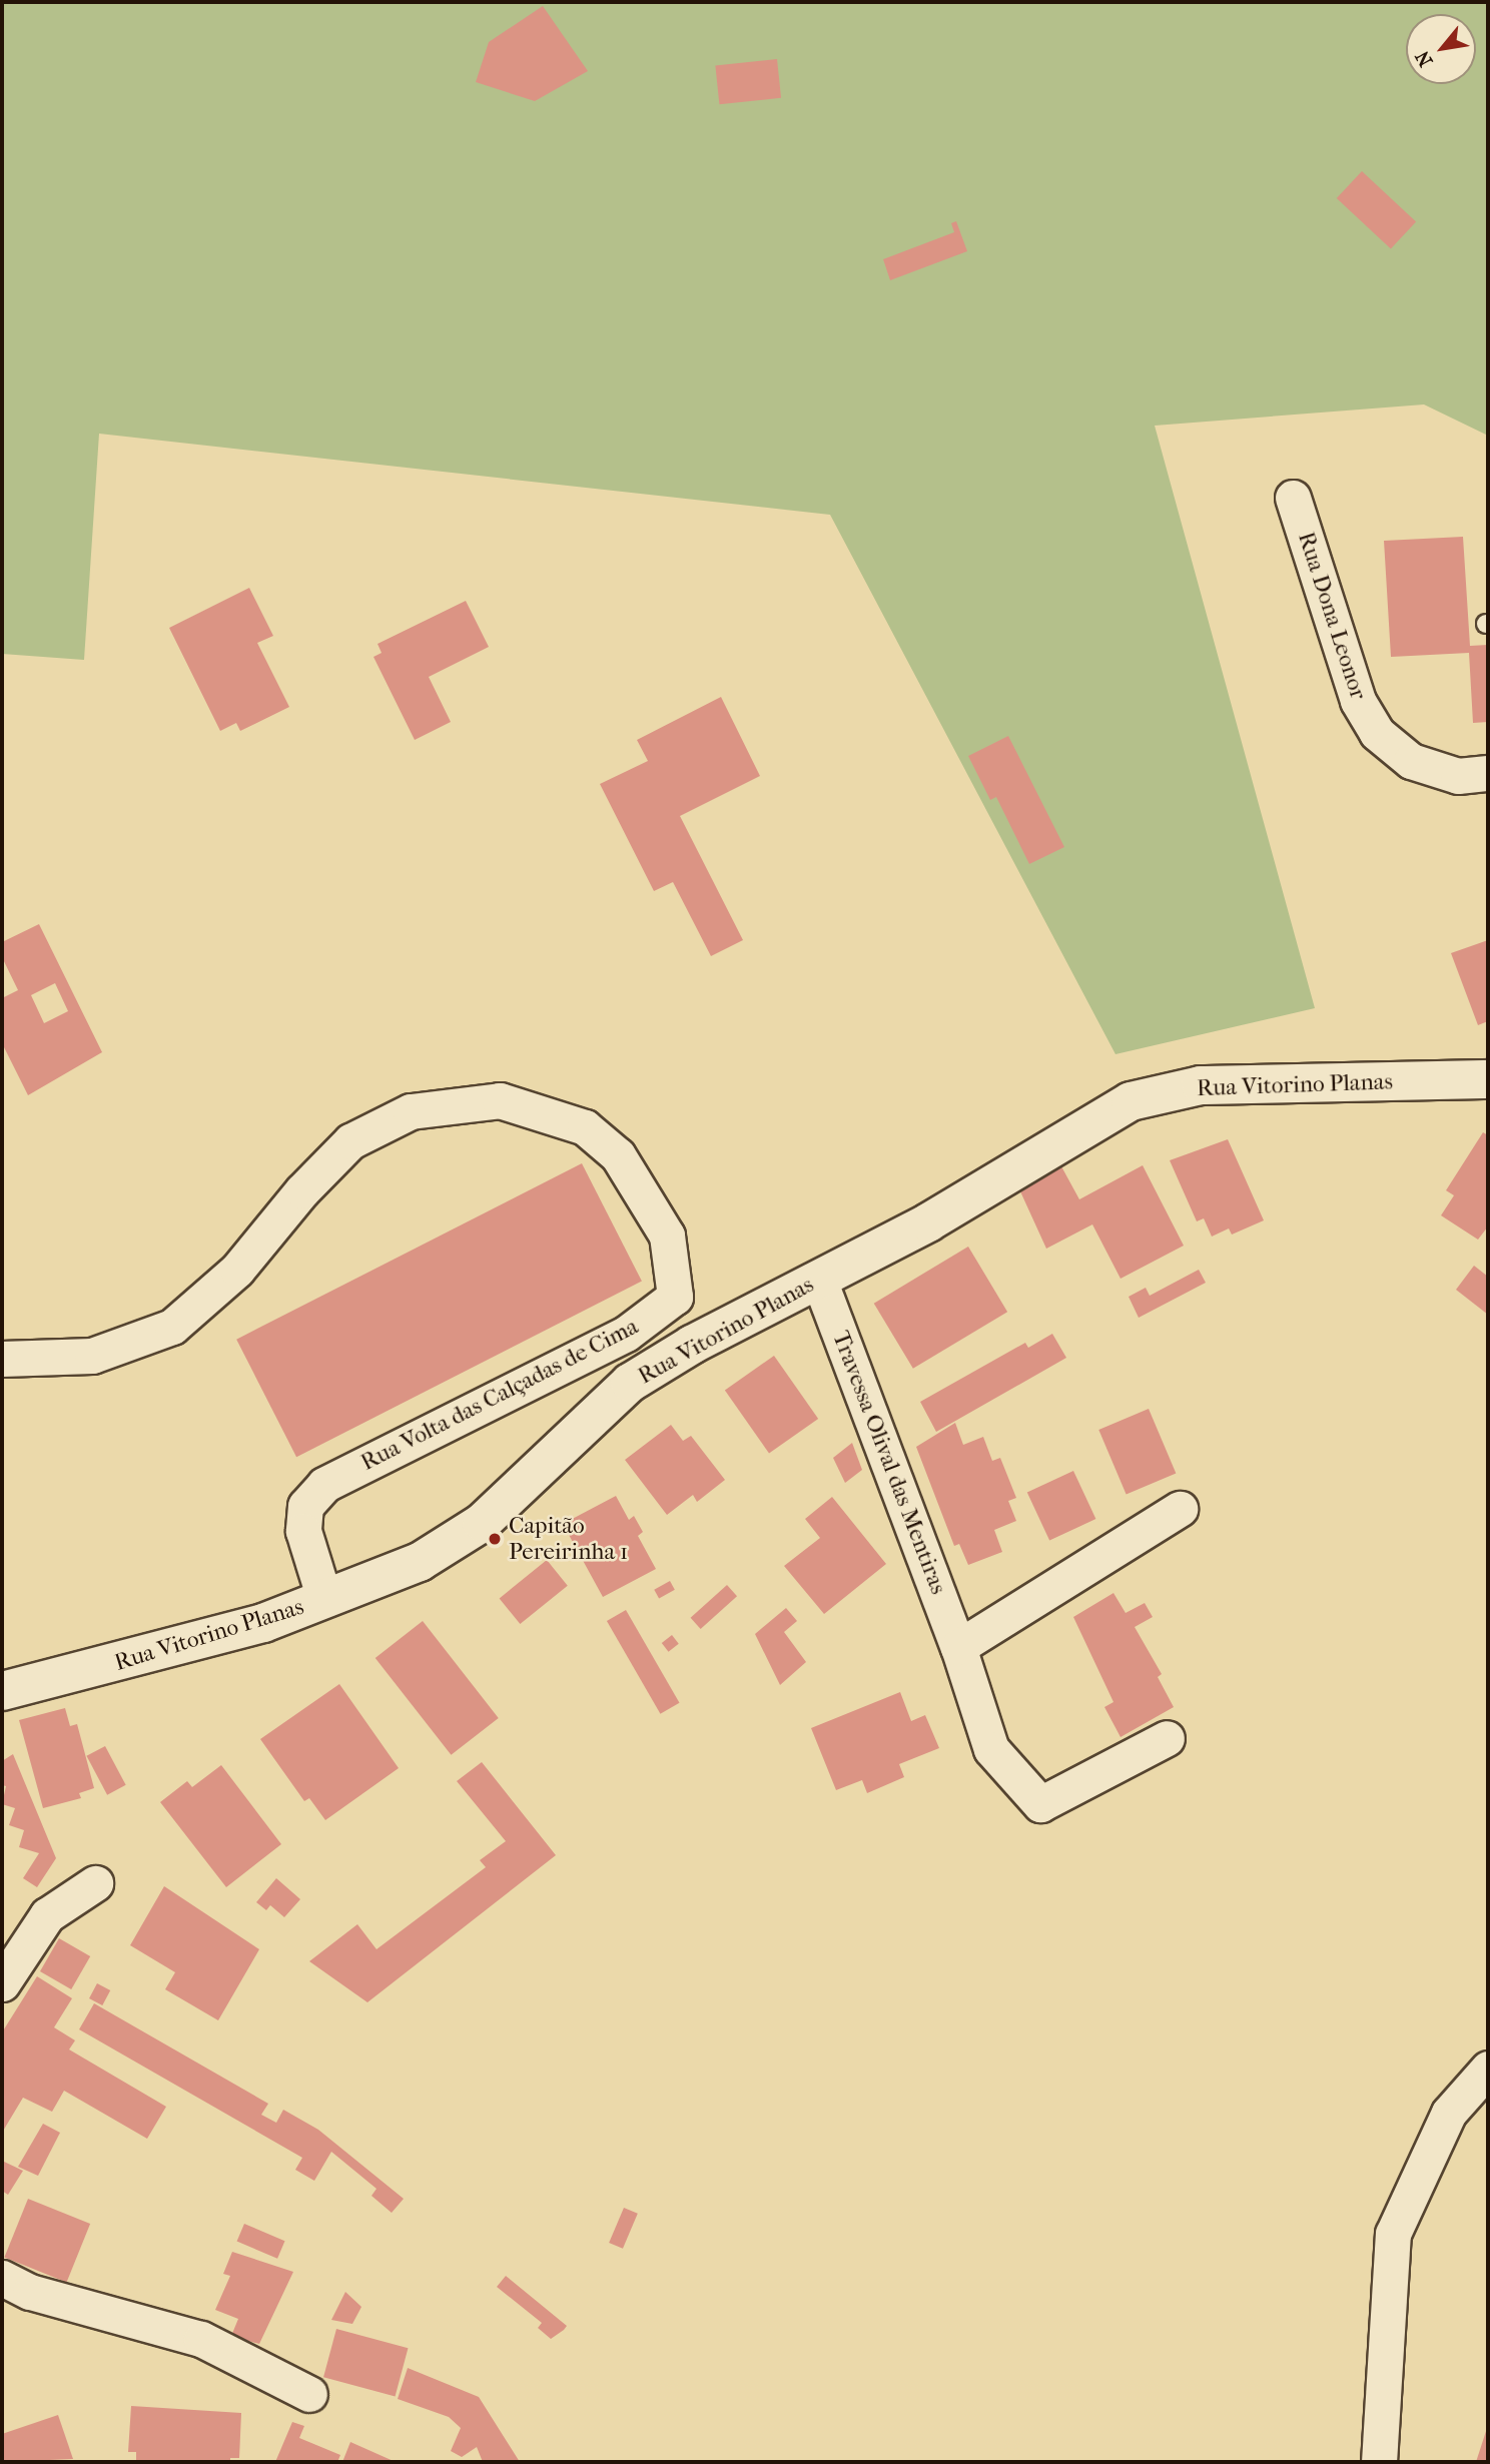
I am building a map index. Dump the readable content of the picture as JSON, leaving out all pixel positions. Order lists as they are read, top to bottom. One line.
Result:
{"streets":{"street":["Rua Dona Leonor","Rua Vitorino Planas","Rua Volta das Calçadas de Cima","Travessa Olival das Mentiras"]},"crossings":[["Rua Vitorino Planas","Rua Volta das Calçadas de Cima"],["Rua Vitorino Planas","Travessa Olival das Mentiras"]],"places":["Capitão Pereirinha 1"],"north":"bottom left"}
